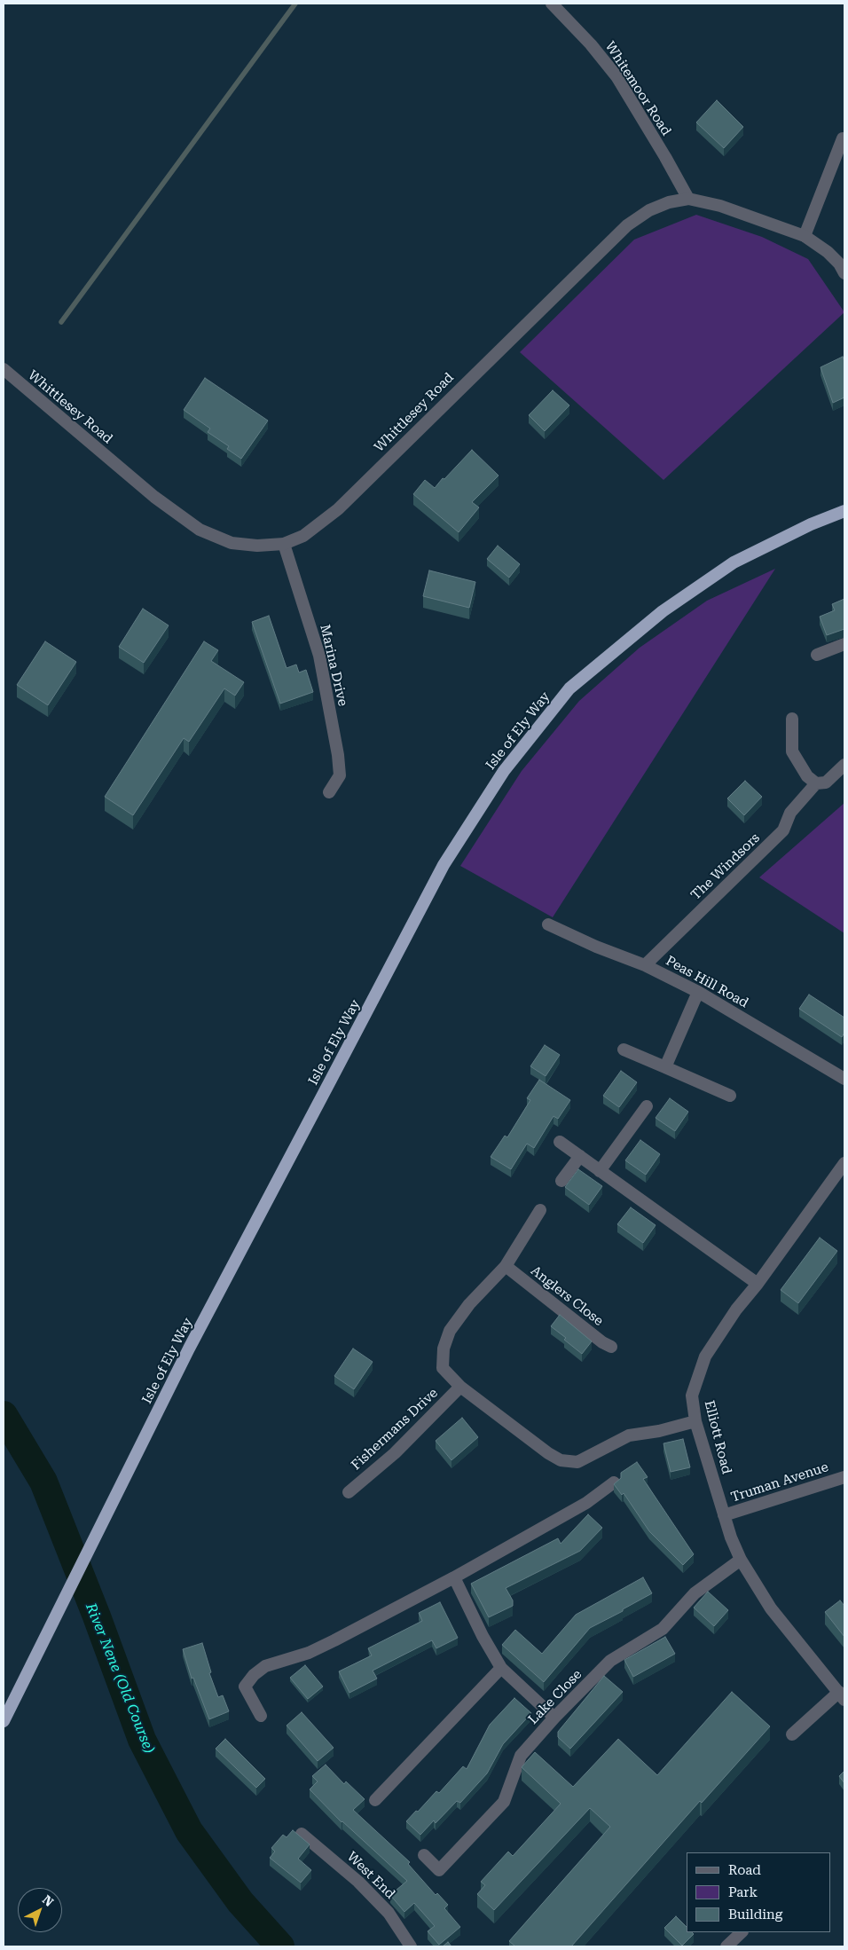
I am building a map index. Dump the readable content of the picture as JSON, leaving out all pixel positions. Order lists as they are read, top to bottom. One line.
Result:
{"streets":{"highway":["Isle of Ely Way"],"street":["Whitemoor Road","Whittlesey Road","Marina Drive","The Windsors","Peas Hill Road","Anglers Close","Fishermans Drive","Elliott Road","Truman Avenue","Lake Close","West End"]},"crossings":[["Whitemoor Road","Whittlesey Road"],["Whittlesey Road","Marina Drive"],["The Windsors","Peas Hill Road"],["Elliott Road","Truman Avenue"],["Elliott Road","Lake Close"]],"water":["River Nene (Old Course)"],"legend":["Road","Park","Building"],"north":"top right"}
